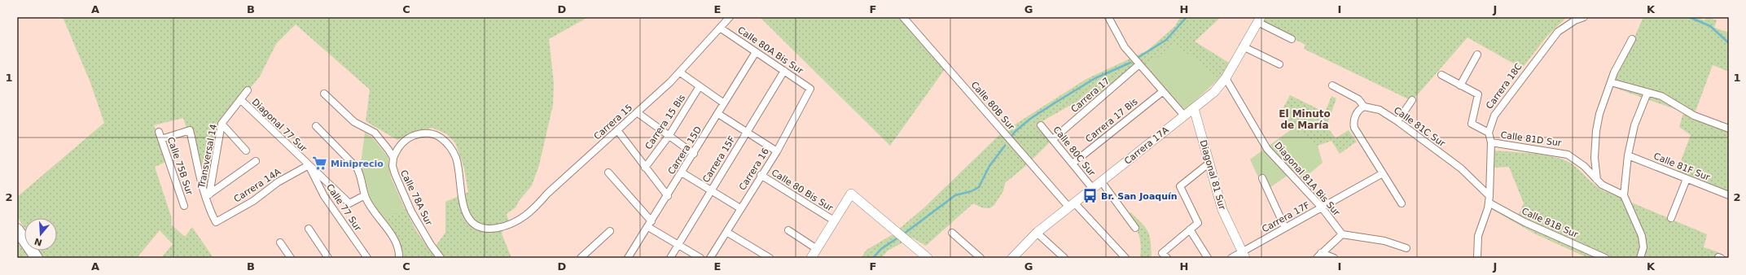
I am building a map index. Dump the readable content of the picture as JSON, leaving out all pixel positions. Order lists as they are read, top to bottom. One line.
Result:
{"streets":{"street":["Calle 80A Bis Sur","Carrera 18C","Carrera 17","Calle 80B Sur","Carrera 17 Bis","Carrera 15","Carrera 15 Bis","Diagonal 77 Sur","Calle 81C Sur","Calle 81D Sur","Carrera 17A","Carrera 15D","Calle 80C Sur","Transversal 14","Carrera 15F","Calle 75B Sur","Calle 81F Sur","Carrera 16","Diagonal 81 Sur","Diagonal 81A Bis Sur","Carrera 14A","Calle 80 Bis Sur","Calle 78A Sur","Calle 77 Sur","Carrera 17F","Calle 81B Sur"]},"crossings":[["Calle 80A Bis Sur","Carrera 15"],["Calle 80A Bis Sur","Carrera 15D"],["Calle 80A Bis Sur","Carrera 15F"],["Calle 80A Bis Sur","Carrera 16"],["Carrera 18C","Calle 81C Sur"],["Carrera 18C","Calle 81D Sur"],["Carrera 18C","Calle 81B Sur"],["Carrera 17","Calle 80C Sur"],["Calle 80B Sur","Carrera 17A"],["Carrera 17 Bis","Calle 80C Sur"],["Carrera 15","Calle 78A Sur"],["Diagonal 77 Sur","Transversal 14"],["Diagonal 77 Sur","Carrera 14A"],["Diagonal 77 Sur","Calle 77 Sur"],["Calle 81C Sur","Calle 81B Sur"],["Carrera 17A","Calle 80C Sur"],["Carrera 17A","Diagonal 81 Sur"],["Carrera 17A","Diagonal 81A Bis Sur"],["Transversal 14","Carrera 14A"],["Carrera 16","Calle 80 Bis Sur"],["Diagonal 81 Sur","Carrera 17F"],["Diagonal 81A Bis Sur","Carrera 17F"],["Carrera 14A","Calle 77 Sur"]],"districts":["El Minuto de María"],"places":{"supermarket":["Miniprecio"],"bus stop":["Br. San Joaquín"]},"north":"bottom","grid":{"columns":["A","B","C","D","E","F","G","H","I","J","K"],"rows":["1","2"]}}
